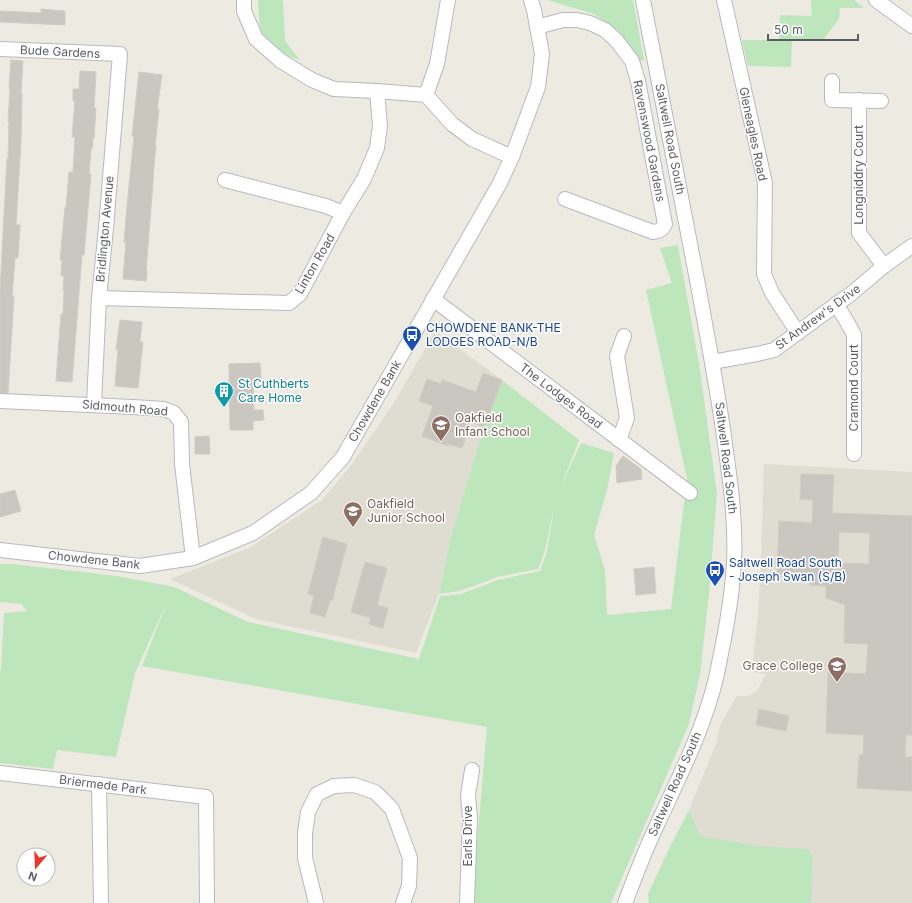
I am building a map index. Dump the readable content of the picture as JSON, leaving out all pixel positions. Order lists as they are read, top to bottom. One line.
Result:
{"streets":{"street":["Bude Gardens","Gleneagles Road","Saltwell Road South","Ravenswood Gardens","Longniddry Court","Bridlington Avenue","Linton Road","St Andrew's Drive","Cramond Court","The Lodges Road","Chowdene Bank","Sidmouth Road","Briermede Park","Earls Drive"]},"crossings":[["Bude Gardens","Bridlington Avenue"],["Gleneagles Road","St Andrew's Drive"],["Saltwell Road South","St Andrew's Drive"],["Ravenswood Gardens","Chowdene Bank"],["Longniddry Court","St Andrew's Drive"],["Bridlington Avenue","Linton Road"],["Bridlington Avenue","Sidmouth Road"],["St Andrew's Drive","Cramond Court"],["The Lodges Road","Chowdene Bank"],["Chowdene Bank","Sidmouth Road"]],"places":{"bus stop":["CHOWDENE BANK-THE LODGES ROAD-N/B","Saltwell Road South - Joseph Swan (S/B)"],"building":["St Cuthberts Care Home"],"school or university":["Oakfield Infant School","Oakfield Junior School","Grace College"]},"scale_bar":"50 m","north":"bottom"}
